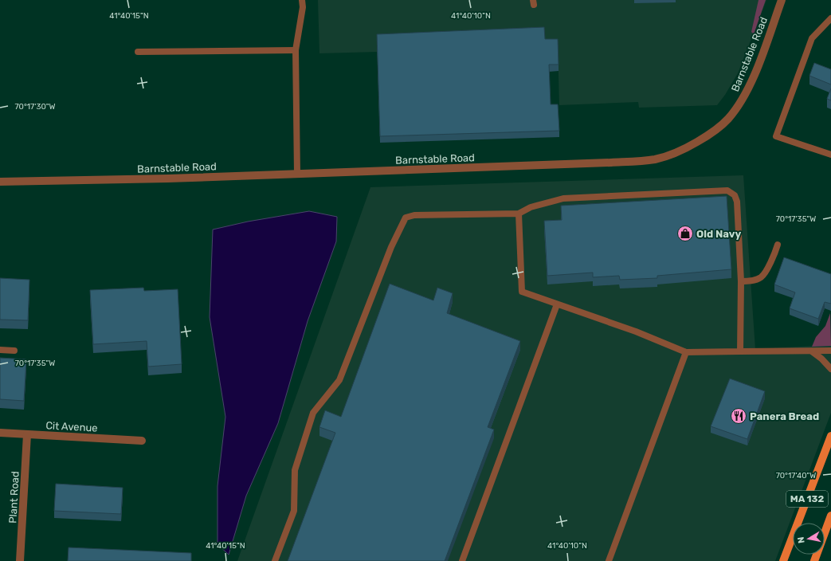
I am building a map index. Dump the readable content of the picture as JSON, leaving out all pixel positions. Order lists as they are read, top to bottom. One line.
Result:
{"streets":{"main road":["MA 132"],"street":["Barnstable Road","Cit Avenue","Plant Road"]},"crossings":[["Cit Avenue","Plant Road"]],"places":{"shop":["Old Navy"],"restaurant":["Panera Bread"]},"north":"left","coordinates":["41°40'15\"N","41°40'10\"N","70°17'30\"W","70°17'35\"W","70°17'40\"W"]}
